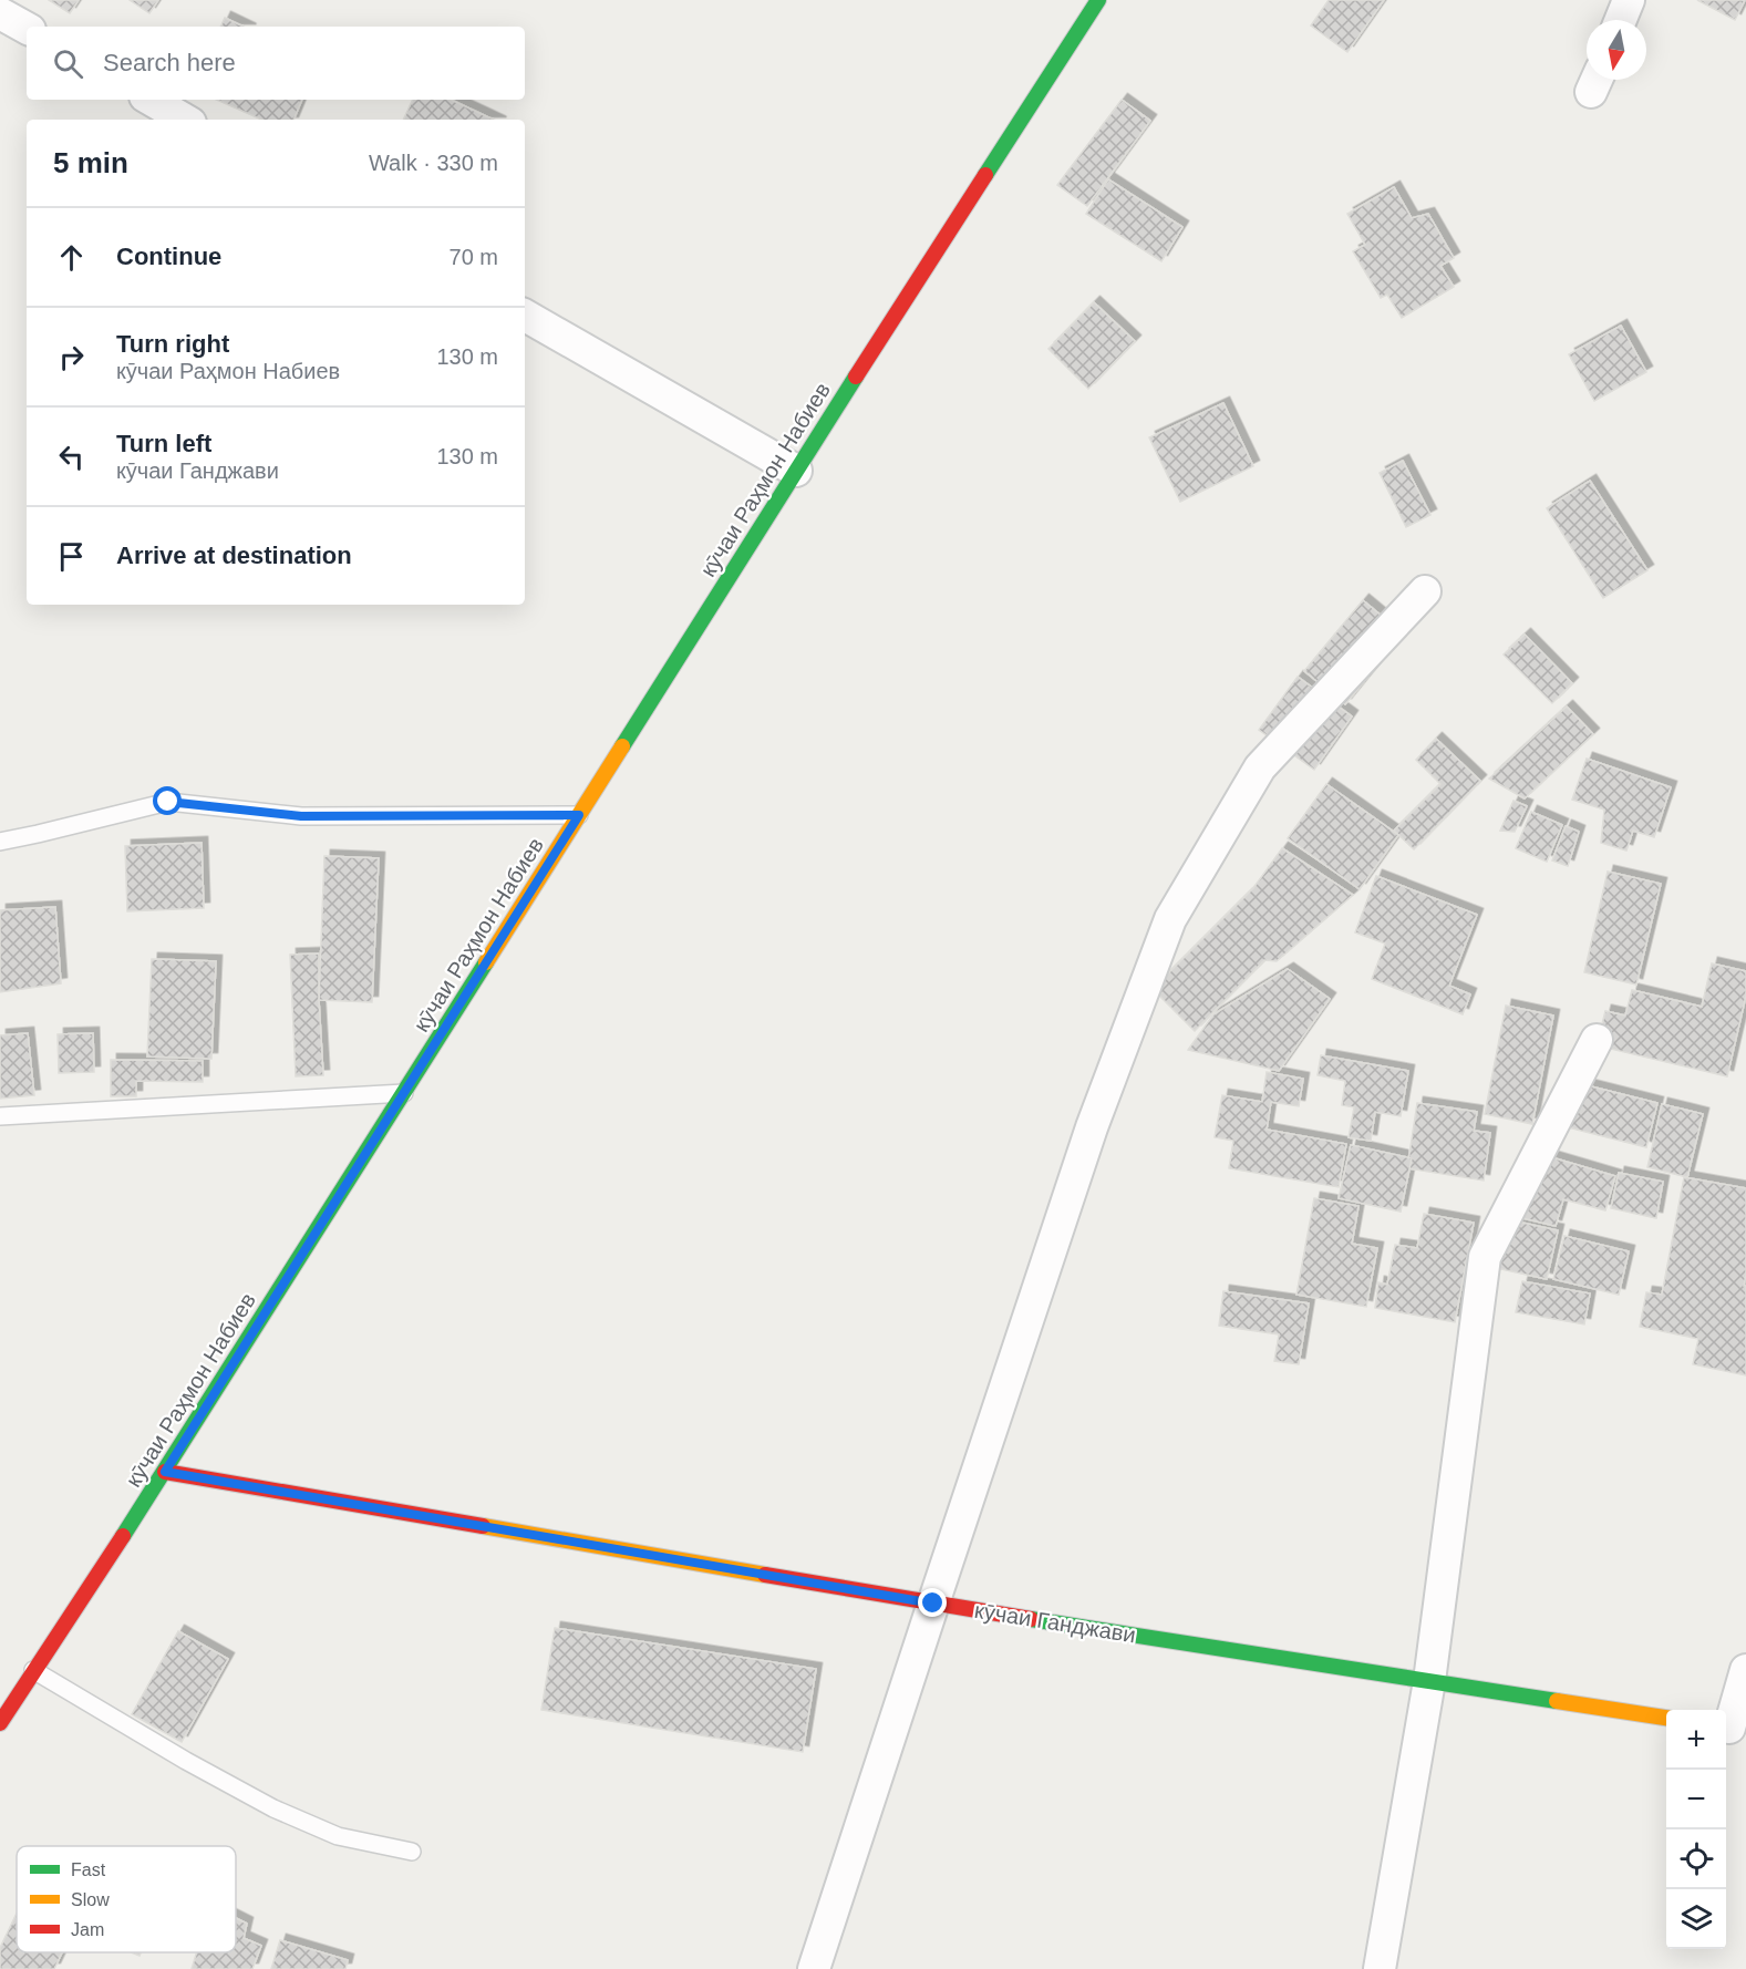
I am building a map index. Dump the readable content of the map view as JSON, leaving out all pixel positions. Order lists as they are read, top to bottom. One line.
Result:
{"streets":{"street":["кӯчаи Раҳмон Набиев","кӯчаи Ганджави"]},"crossings":[["кӯчаи Раҳмон Набиев","кӯчаи Ганджави"]],"legend":["Fast","Slow","Jam"],"north":"bottom","page":{"search":"Search here","heading":["5 min","Walk · 330 m"],"list":[["Continue","70 m"],["Turn right","кӯчаи Раҳмон Набиев","130 m"],["Turn left","кӯчаи Ганджави","130 m"],"Arrive at destination"],"map_buttons":["+","−"]}}
